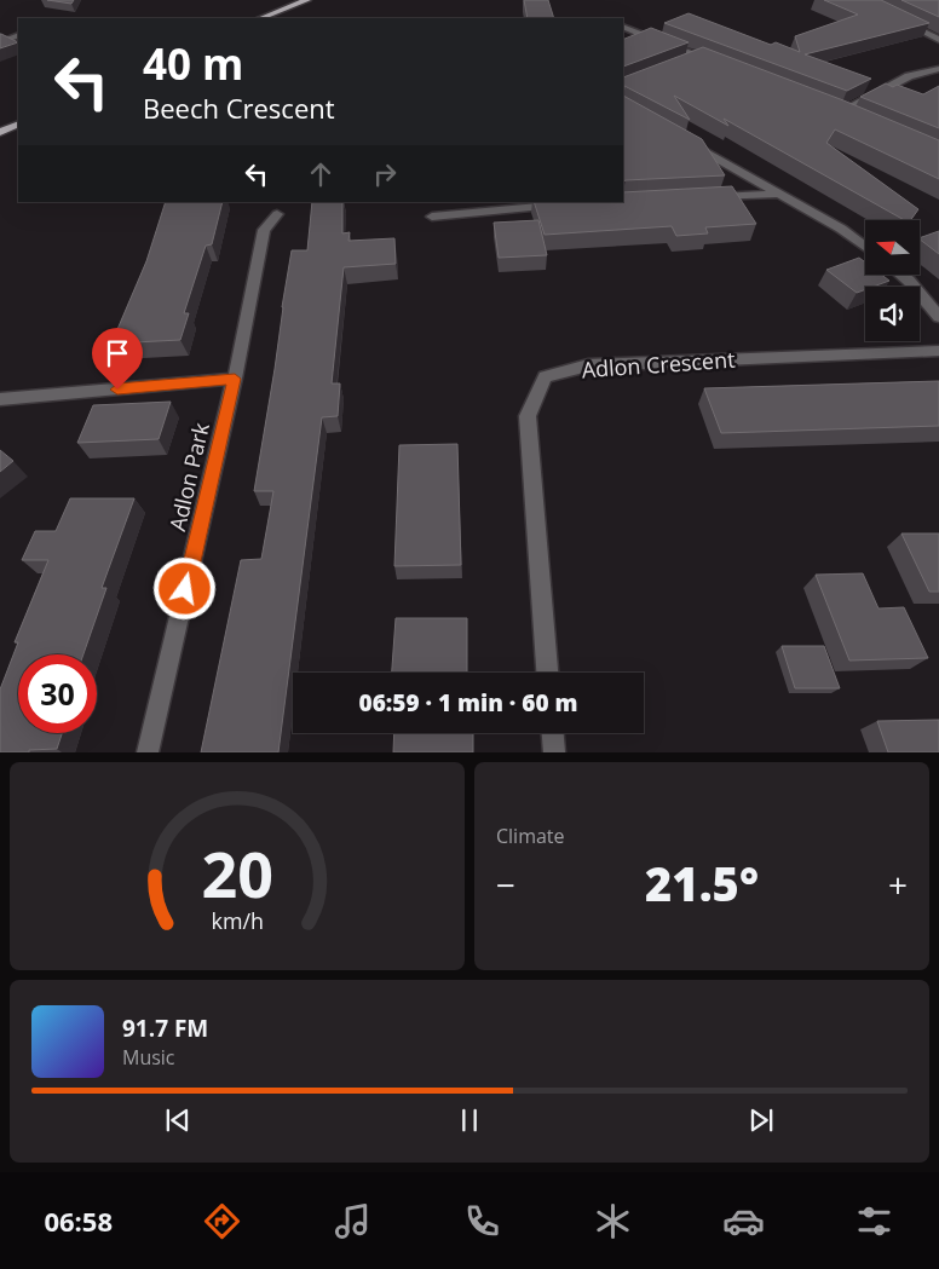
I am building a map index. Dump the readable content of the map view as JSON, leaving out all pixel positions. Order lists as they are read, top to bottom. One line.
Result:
{"streets":{"street":["Adlon Crescent","Adlon Park"]},"north":"left","page":{"turn":["40 m","Beech Crescent"],"limit":"30","trip":"06:59 · 1 min · 60 m","tile":"Climate","heat":["−","21.5°","+"],"song":["91.7 FM","Music"],"tabs":"06:58","gauge":["20","km/h"]}}
